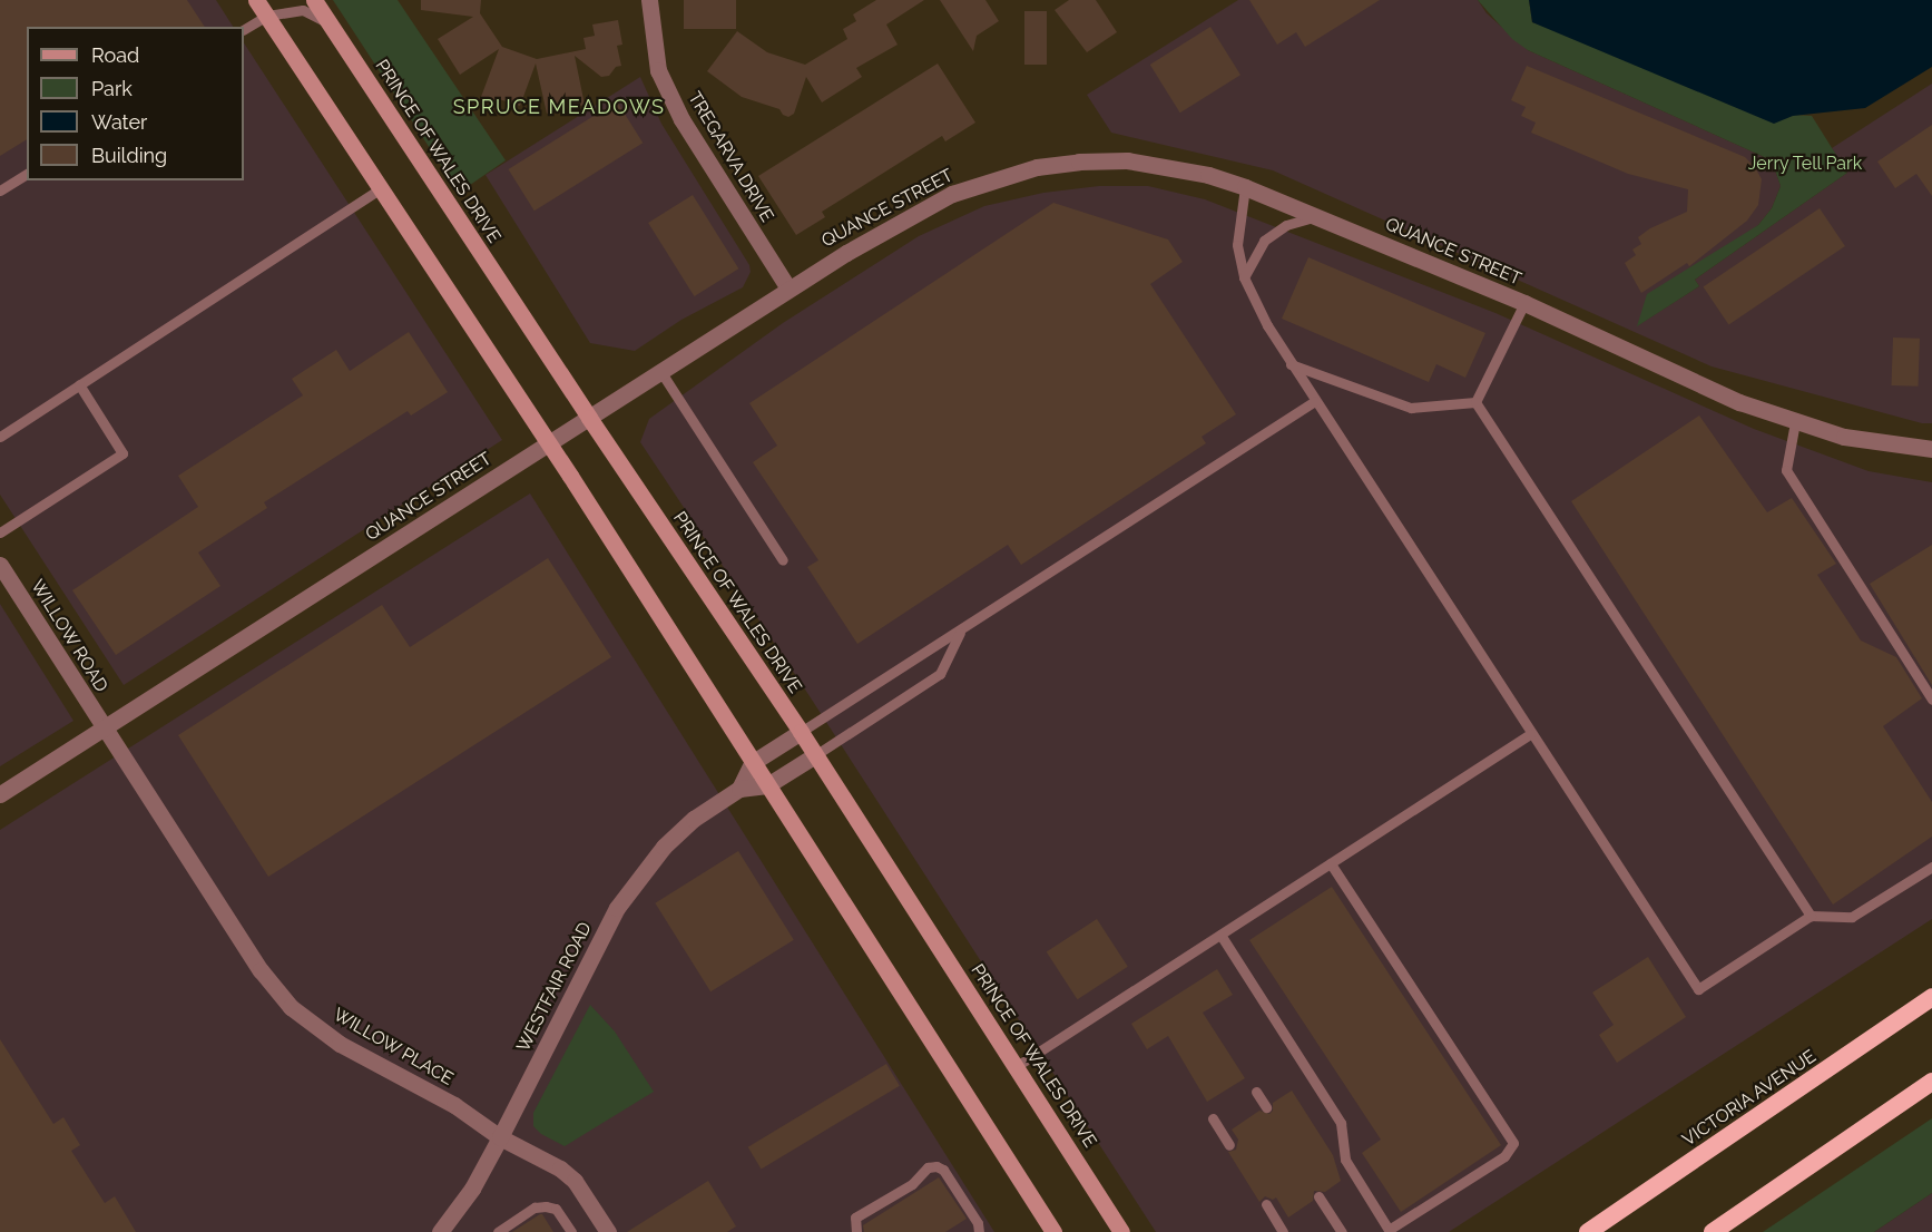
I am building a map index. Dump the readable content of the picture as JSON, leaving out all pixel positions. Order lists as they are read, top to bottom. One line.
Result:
{"streets":{"highway":["VICTORIA AVENUE"],"main road":["PRINCE OF WALES DRIVE"],"street":["TREGARVA DRIVE","QUANCE STREET","WILLOW ROAD","WESTFAIR ROAD","WILLOW PLACE"]},"crossings":[["PRINCE OF WALES DRIVE","QUANCE STREET"],["PRINCE OF WALES DRIVE","WESTFAIR ROAD"],["TREGARVA DRIVE","QUANCE STREET"],["QUANCE STREET","WILLOW ROAD"],["QUANCE STREET","WILLOW PLACE"],["WILLOW ROAD","WILLOW PLACE"],["WESTFAIR ROAD","WILLOW PLACE"]],"districts":["SPRUCE MEADOWS"],"parks":["Jerry Tell Park"],"legend":["Road","Park","Water","Building"]}
